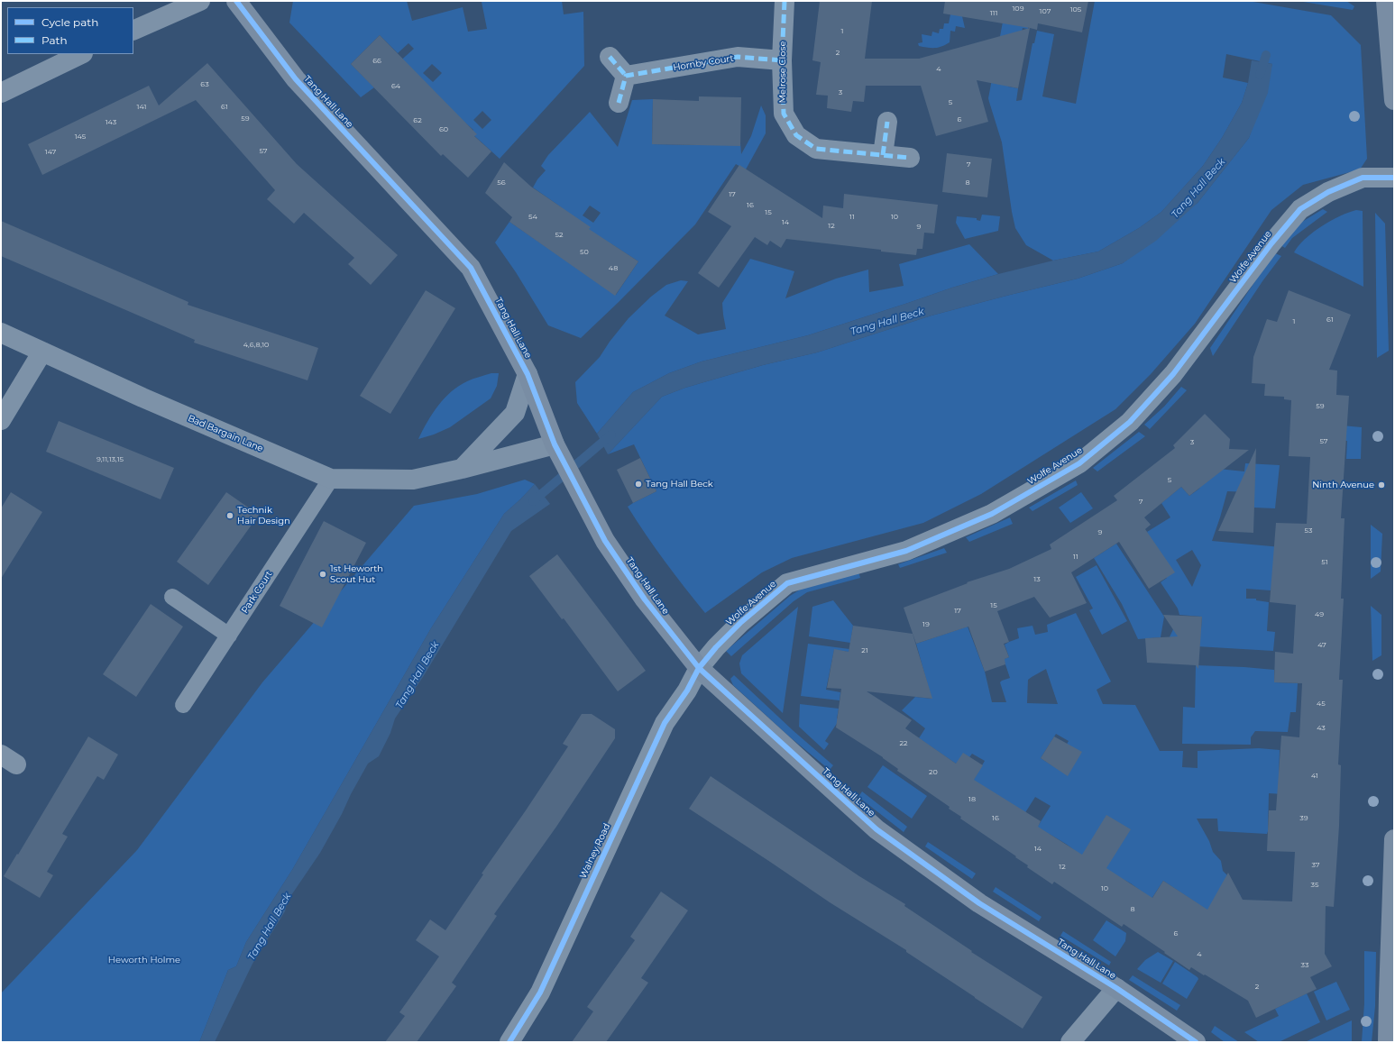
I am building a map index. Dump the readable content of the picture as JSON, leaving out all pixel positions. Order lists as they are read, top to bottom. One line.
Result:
{"streets":{"street":["Hornby Court","Melrose Close","Tang Hall Lane","Wolfe Avenue","Bad Bargain Lane","Walney Road"],"lane":["Park Court"]},"crossings":[["Hornby Court","Melrose Close"],["Tang Hall Lane","Wolfe Avenue"],["Tang Hall Lane","Bad Bargain Lane"],["Tang Hall Lane","Walney Road"],["Wolfe Avenue","Walney Road"],["Bad Bargain Lane","Park Court"]],"water":["Tang Hall Beck"],"parks":["Heworth Holme"],"places":["Tang Hall Beck","Ninth Avenue","Technik Hair Design","1st Heworth Scout Hut"],"house_numbers":["109","105","107","111","1","2","66","4","63","64","3","5","141","61","59","6","62","143","60","145","57","147","7","56","8","17","16","15","54","11","10","14","12","9","52","50","48","61","1","4,6,8,10","59","57","3","9,11,13,15","5","7","53","9","11","51","13","15","17","49","19","47","21","45","43","22","20","41","18","16","39","14","37","12","35","10","8","6","4","33","2"],"legend":["Cycle path","Path"]}
